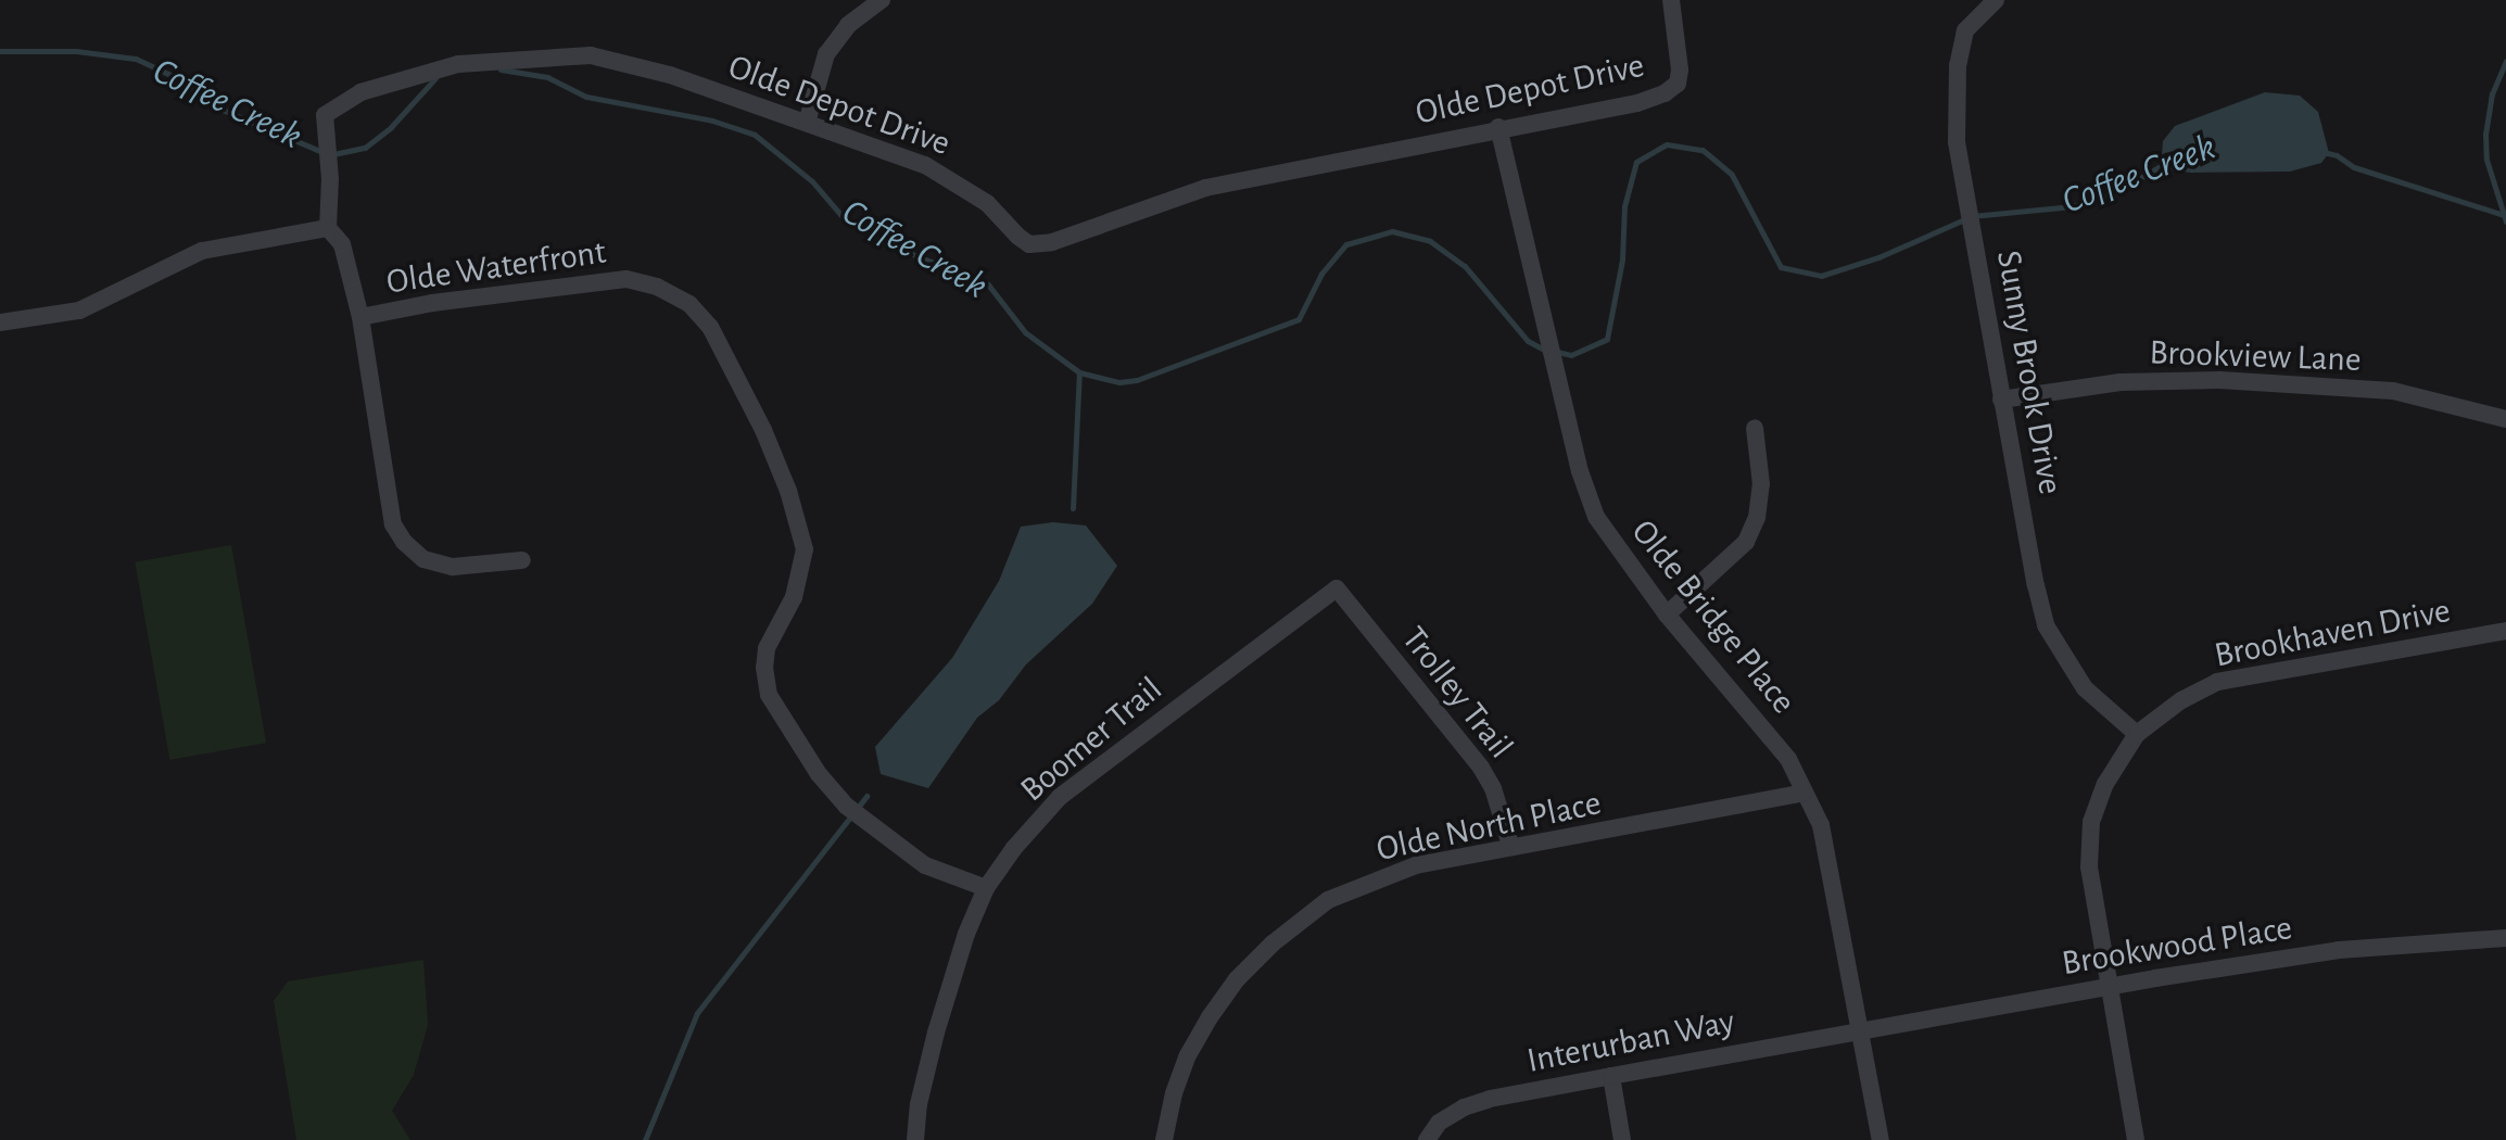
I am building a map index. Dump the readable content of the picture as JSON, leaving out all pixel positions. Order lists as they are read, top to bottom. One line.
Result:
{"streets":{"street":["Olde Depot Drive","Olde Waterfront","Brookview Lane","Sunny Brook Drive","Olde Bridge Place","Brookhaven Drive","Trolley Trail","Boomer Trail","Olde North Place","Brookwood Place","Interurban Way"]},"crossings":[["Olde Depot Drive","Olde Bridge Place"],["Olde Waterfront","Boomer Trail"],["Brookview Lane","Sunny Brook Drive"],["Sunny Brook Drive","Brookhaven Drive"],["Olde Bridge Place","Olde North Place"],["Olde Bridge Place","Brookwood Place"],["Olde Bridge Place","Interurban Way"],["Brookhaven Drive","Brookwood Place"],["Trolley Trail","Boomer Trail"],["Trolley Trail","Olde North Place"],["Brookwood Place","Interurban Way"]],"water":["Coffee Creek"]}
